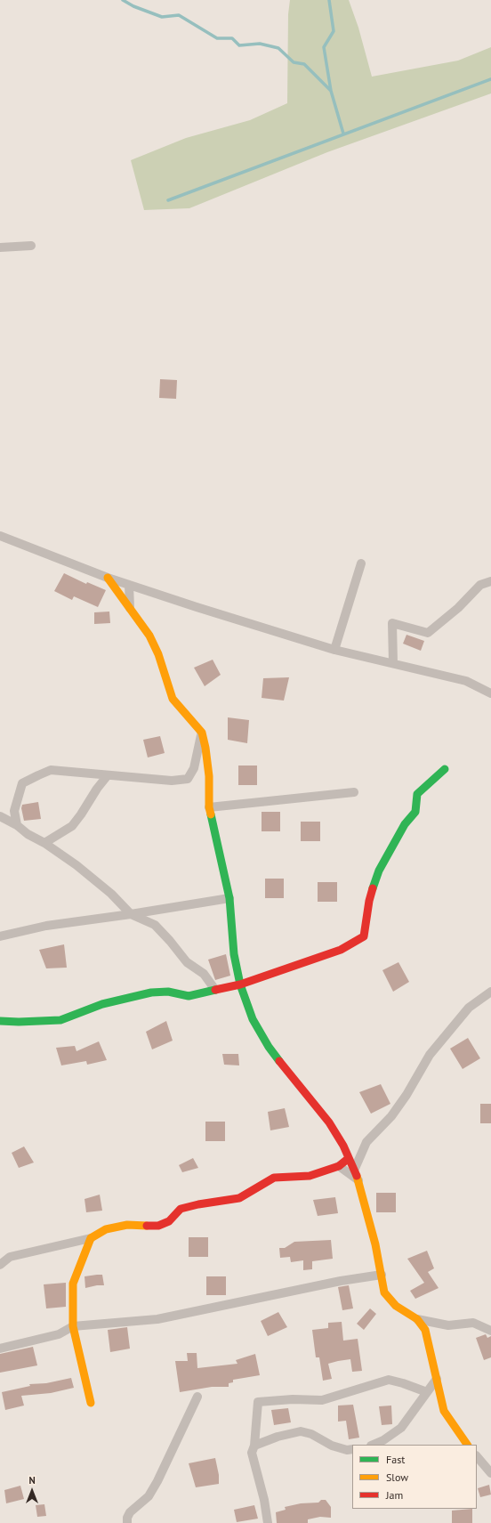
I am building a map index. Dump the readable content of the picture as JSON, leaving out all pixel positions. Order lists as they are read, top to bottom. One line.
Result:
{"legend":["Fast","Slow","Jam"],"north":"top"}
